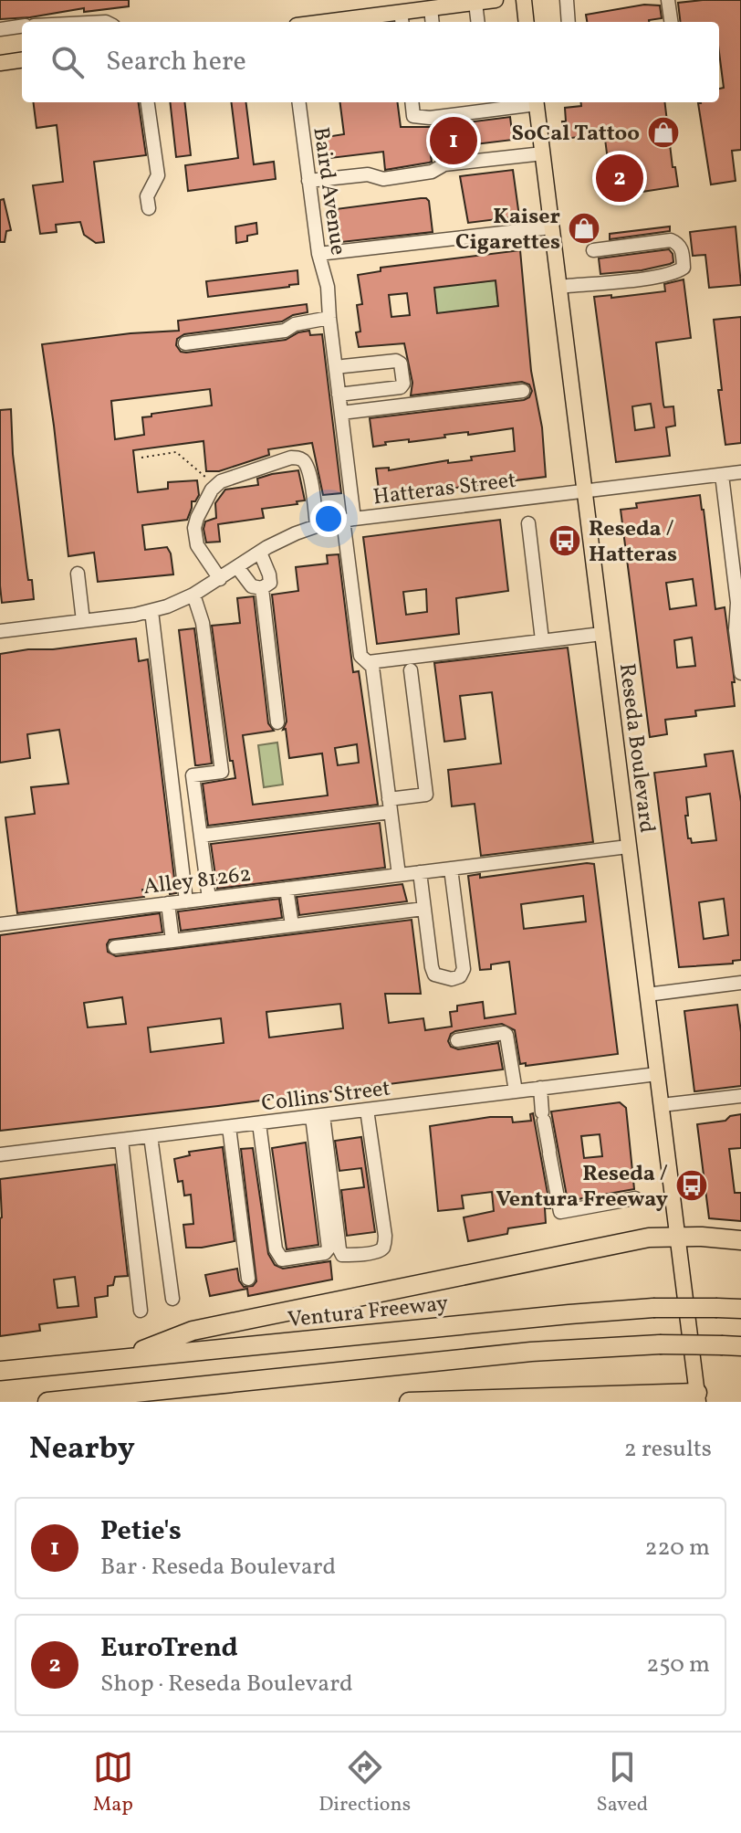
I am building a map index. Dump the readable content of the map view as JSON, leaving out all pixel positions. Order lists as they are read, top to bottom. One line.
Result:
{"streets":{"highway":["Ventura Freeway"],"main road":["Reseda Boulevard"],"street":["Baird Avenue","Hatteras Street","Alley 81262","Collins Street"]},"crossings":[["Baird Avenue","Hatteras Street"],["Baird Avenue","Alley 81262"],["Hatteras Street","Reseda Boulevard"],["Reseda Boulevard","Alley 81262"],["Reseda Boulevard","Collins Street"]],"places":{"shop":["SoCal Tattoo","Kaiser Cigarettes"],"bus stop":["Reseda / Hatteras","Reseda / Ventura Freeway"]},"page":{"search":"Search here","pins":["1","2"],"heading":["Nearby","2 results"],"list":[{"mark":"1","name":"Petie's","note":"Bar · Reseda Boulevard","value":"220 m"},{"mark":"2","name":"EuroTrend","note":"Shop · Reseda Boulevard","value":"250 m"}],"nav":["Map","Directions","Saved"]}}
